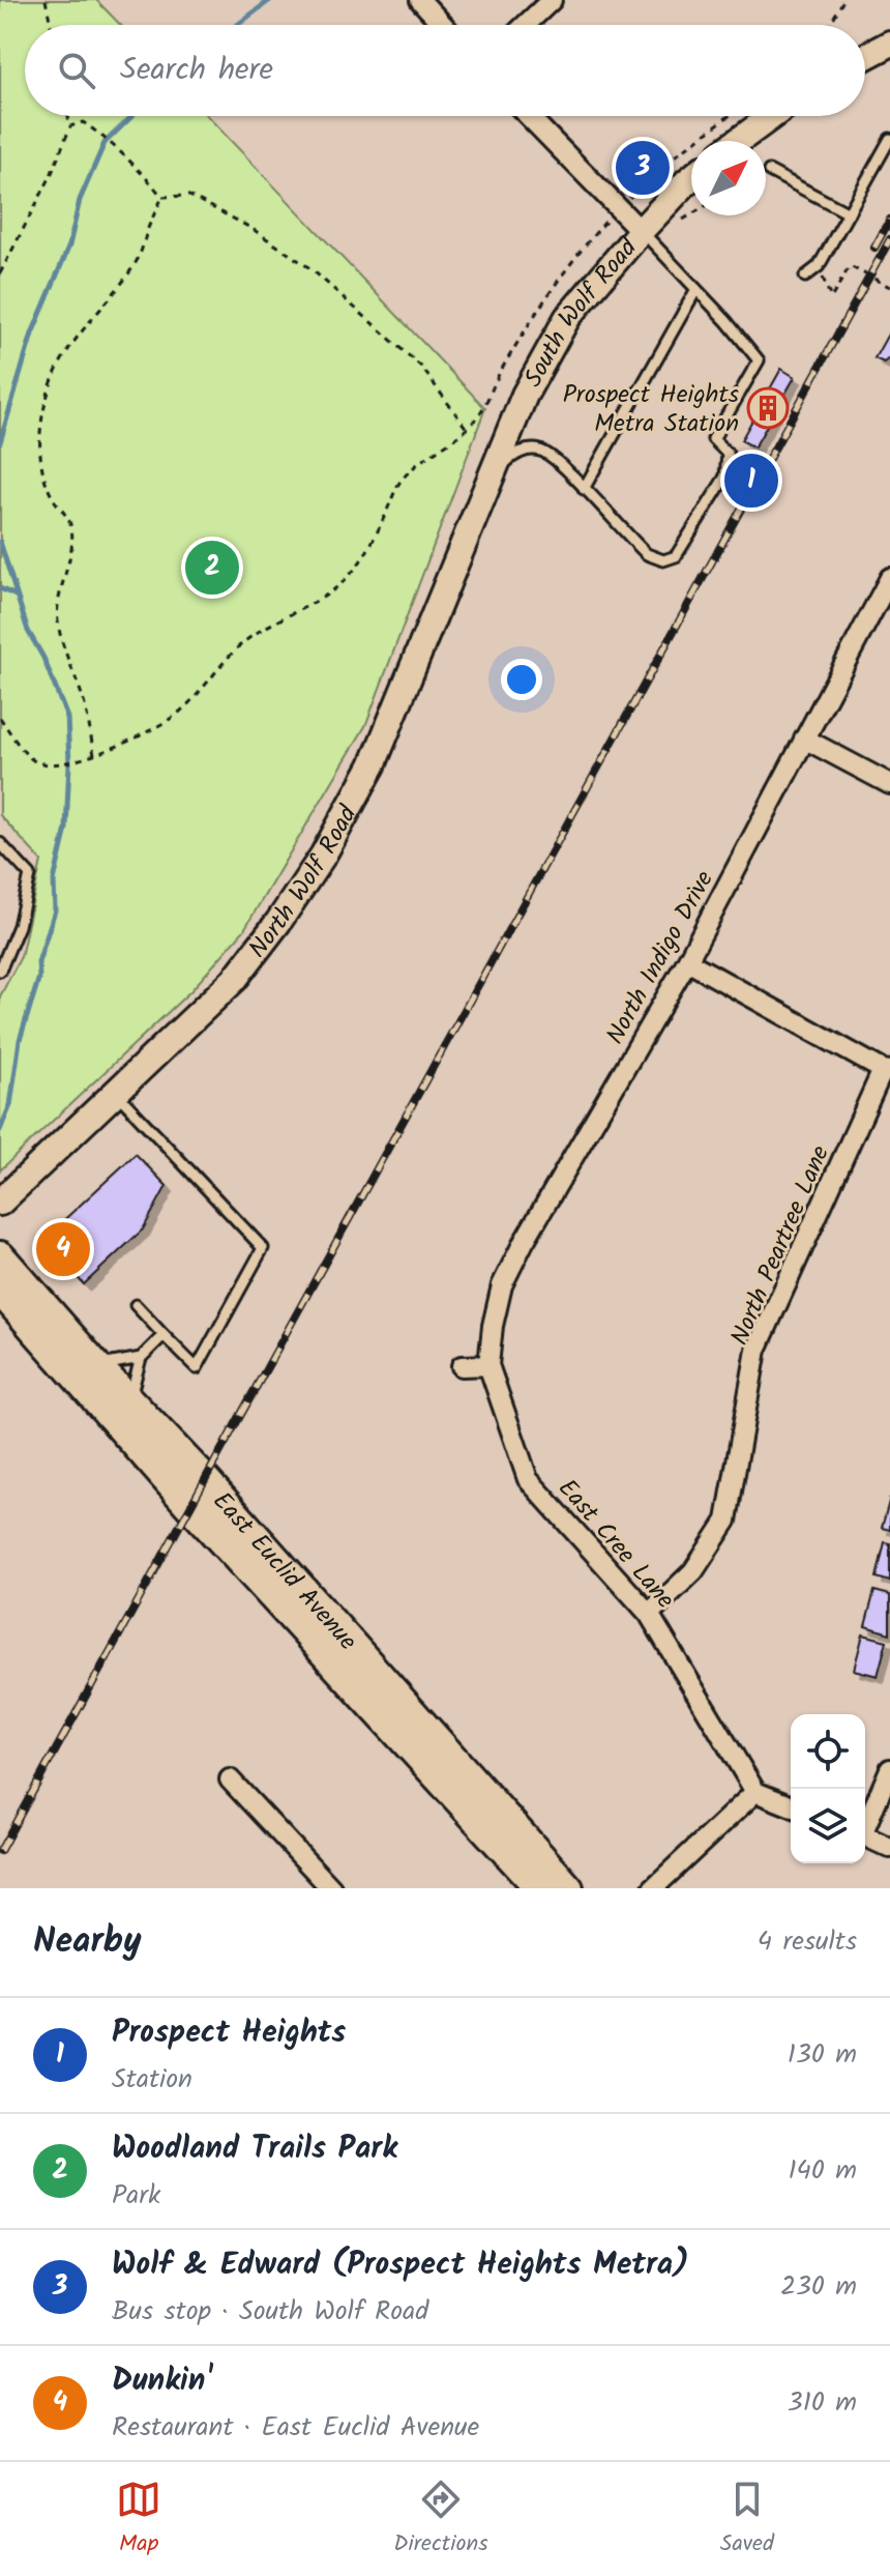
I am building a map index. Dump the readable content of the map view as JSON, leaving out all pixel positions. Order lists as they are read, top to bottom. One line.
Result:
{"streets":{"main road":["South Wolf Road","North Wolf Road","East Euclid Avenue"],"street":["North Indigo Drive","North Peartree Lane","East Cree Lane"]},"crossings":[["South Wolf Road","North Wolf Road"],["North Indigo Drive","East Cree Lane"],["North Peartree Lane","East Cree Lane"]],"places":{"building":["Prospect Heights Metra Station"]},"north":"top right","page":{"search":"Search here","pins":["3","1","2","4"],"heading":["Nearby","4 results"],"list":[{"mark":"1","name":"Prospect Heights","note":"Station","value":"130 m"},{"mark":"2","name":"Woodland Trails Park","note":"Park","value":"140 m"},{"mark":"3","name":"Wolf & Edward (Prospect Heights Metra)","note":"Bus stop · South Wolf Road","value":"230 m"},{"mark":"4","name":"Dunkin'","note":"Restaurant · East Euclid Avenue","value":"310 m"}],"nav":["Map","Directions","Saved"]}}
